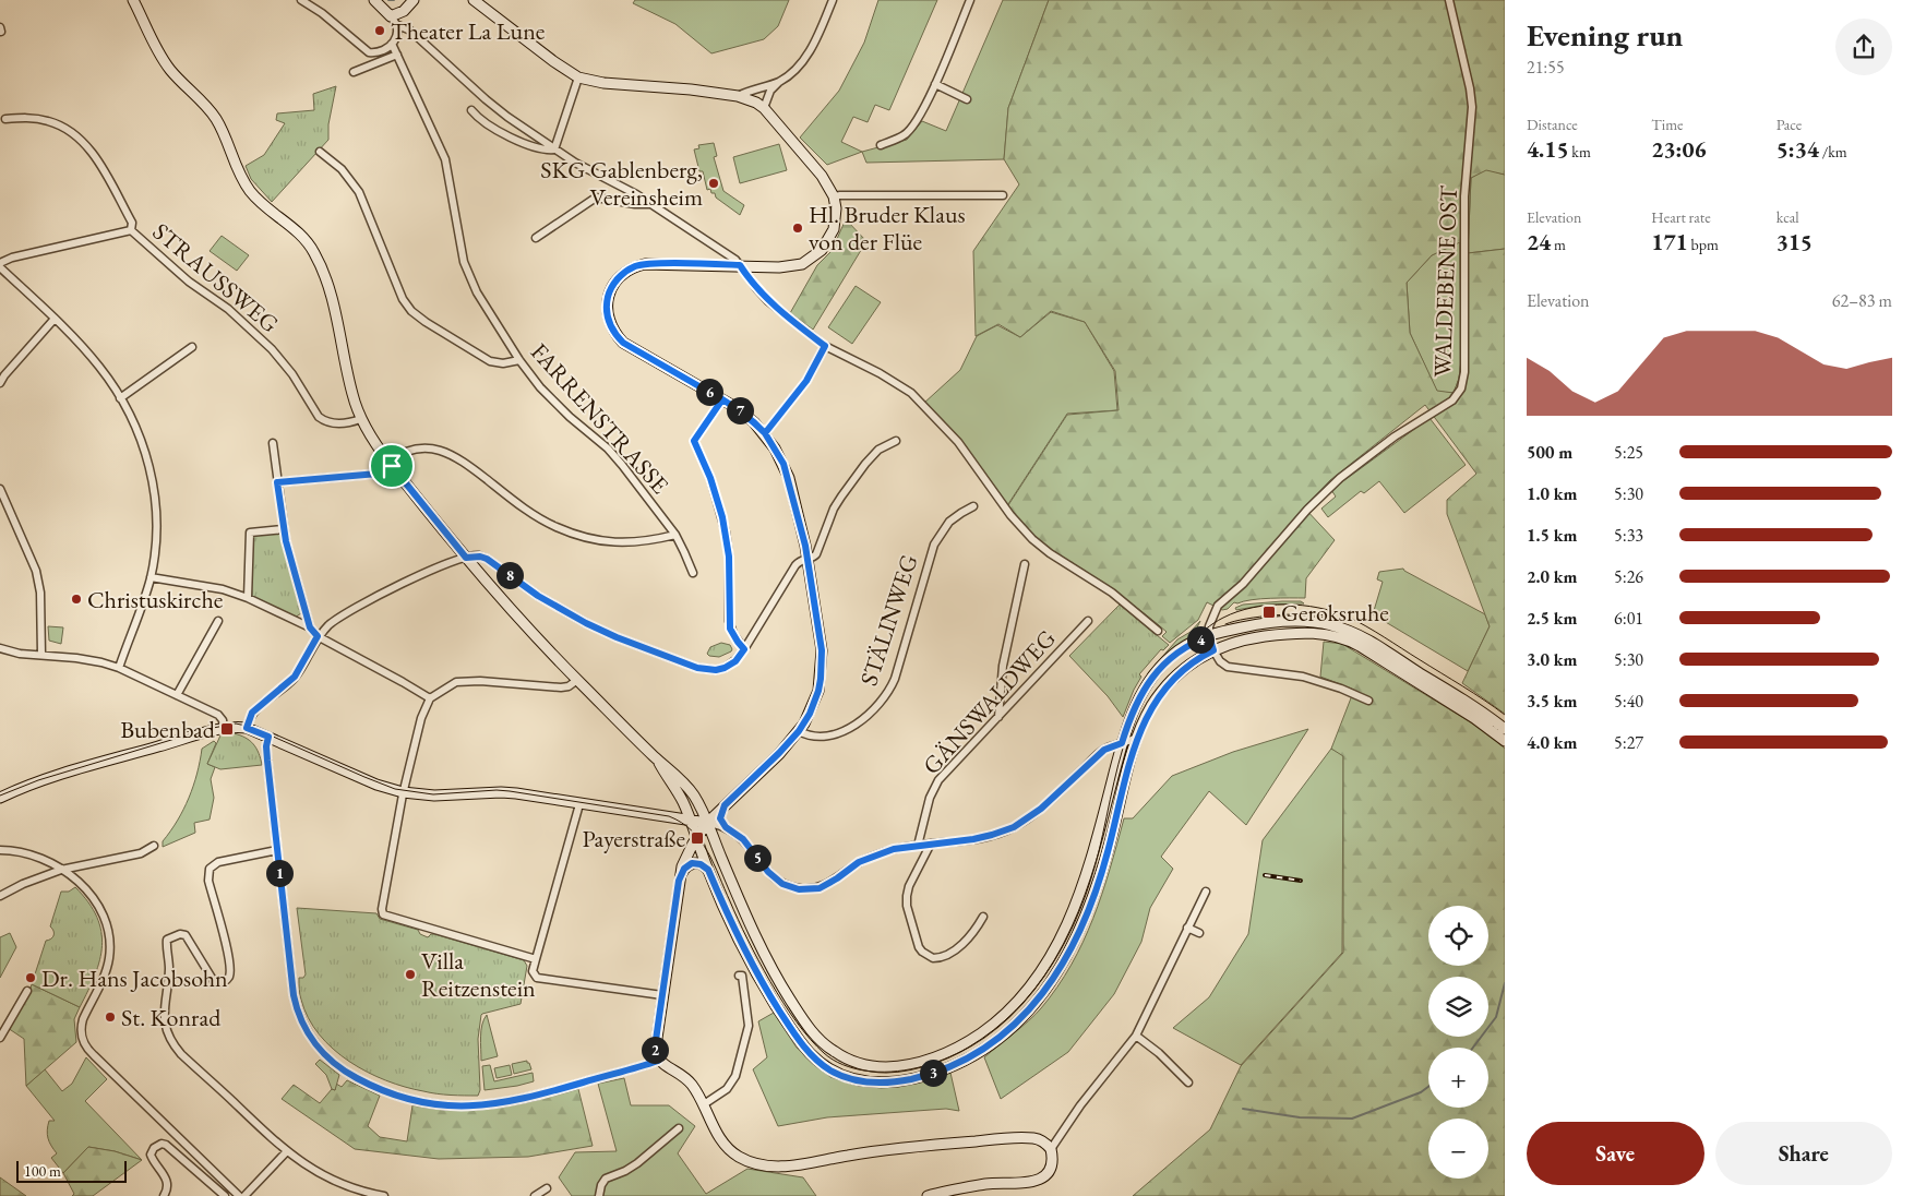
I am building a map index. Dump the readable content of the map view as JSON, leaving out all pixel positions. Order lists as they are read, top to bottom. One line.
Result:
{"streets":{"street":["STRAUSSWEG","WALDEBENE OST","FARRENSTRASSE","STÄLINWEG","GÄNSWALDWEG"]},"places":{"other":["Theater La Lune","SKG Gablenberg, Vereinsheim","Hl. Bruder Klaus von der Flüe","Christuskirche","Villa Reitzenstein","Dr. Hans Jacobsohn","St. Konrad"],"transit":["Geroksruhe","Bubenbad","Payerstraße"]},"scale_bar":"100 m","page":{"heading":["Evening run","21:55"],"stats":[["Distance","4.15 km"],["Time","23:06"],["Pace","5:34 /km"],["Elevation","24 m"],["Heart rate","171 bpm"],["kcal","315"]],"chart":["Elevation","62–83 m"],"pins":["6","7","8","4","5","1","2","3"],"list":[{"name":"500 m","note":"5:25"},{"name":"1.0 km","note":"5:30"},{"name":"1.5 km","note":"5:33"},{"name":"2.0 km","note":"5:26"},{"name":"2.5 km","note":"6:01"},{"name":"3.0 km","note":"5:30"},{"name":"3.5 km","note":"5:40"},{"name":"4.0 km","note":"5:27"}],"map_buttons":["+","−"],"buttons":["Save","Share"],"scale":"100 m"}}
